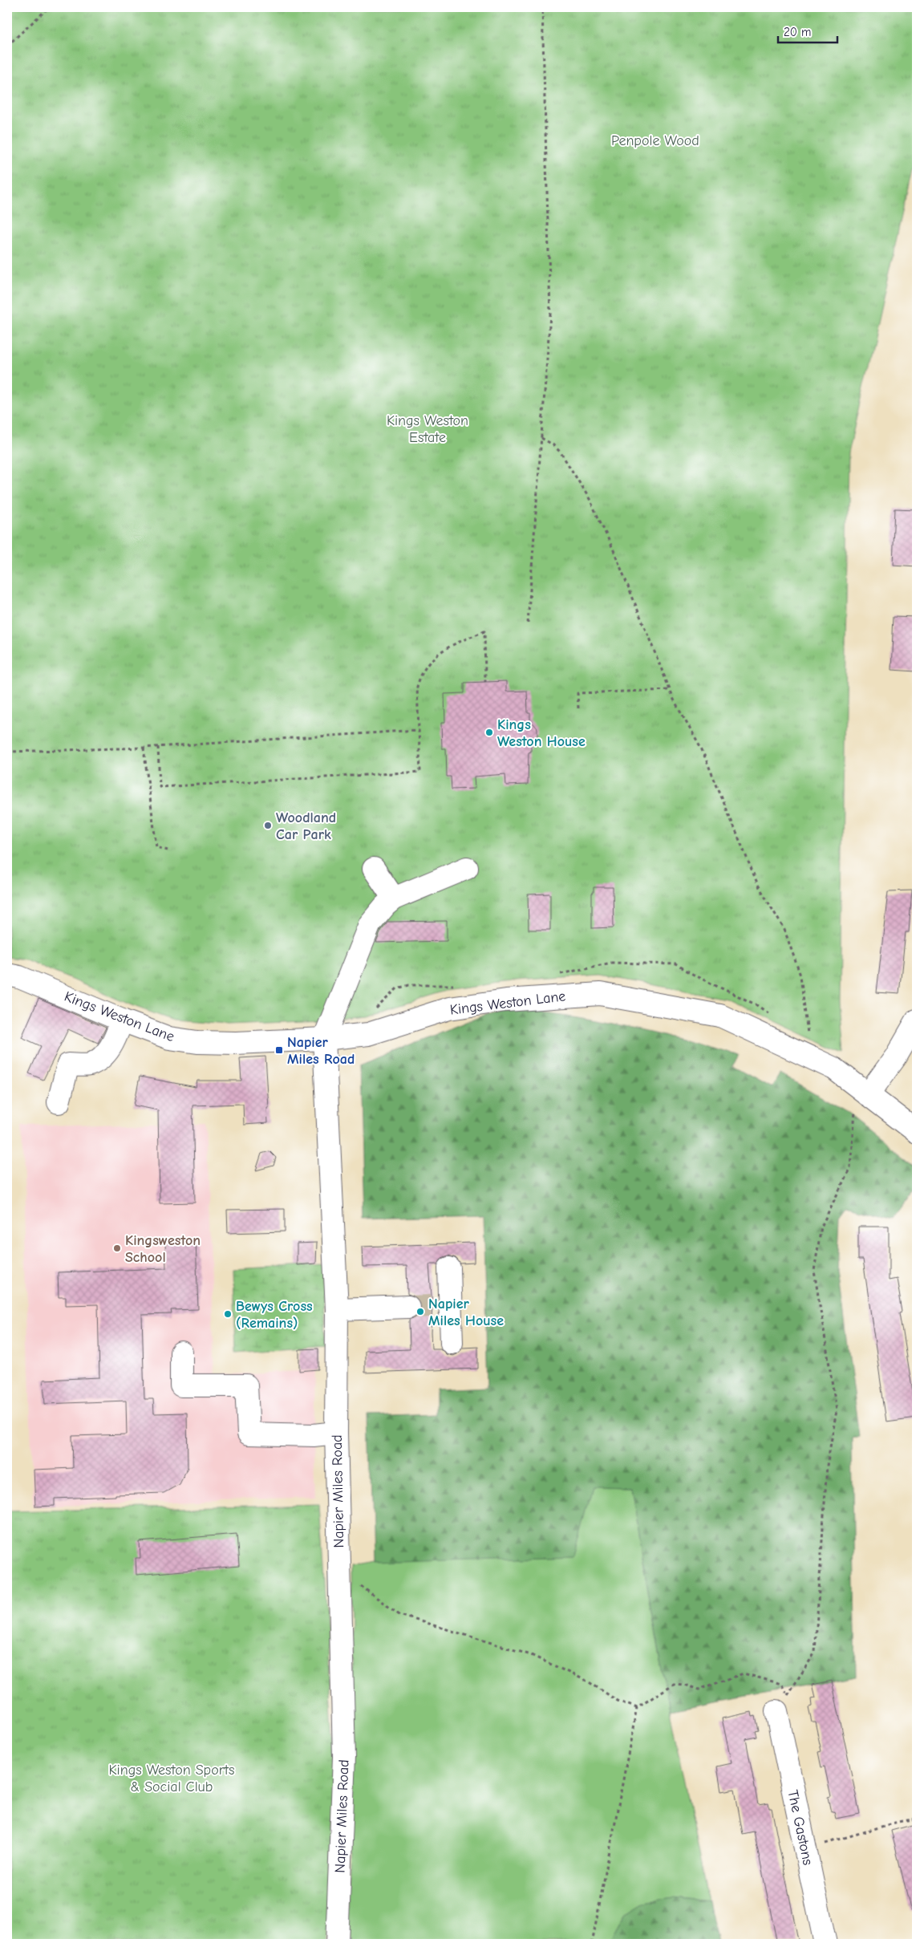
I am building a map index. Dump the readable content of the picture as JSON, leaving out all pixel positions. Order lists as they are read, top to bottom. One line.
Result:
{"streets":{"street":["Kings Weston Lane","Napier Miles Road","The Gastons"]},"crossings":[["Kings Weston Lane","Napier Miles Road"]],"parks":["Penpole Wood","Kings Weston Estate","Kings Weston Sports & Social Club"],"places":{"other":["Kings Weston House","Woodland Car Park","Kingsweston School","Napier Miles House","Bewys Cross (Remains)"],"transit":["Napier Miles Road"]},"scale_bar":"20 m"}
